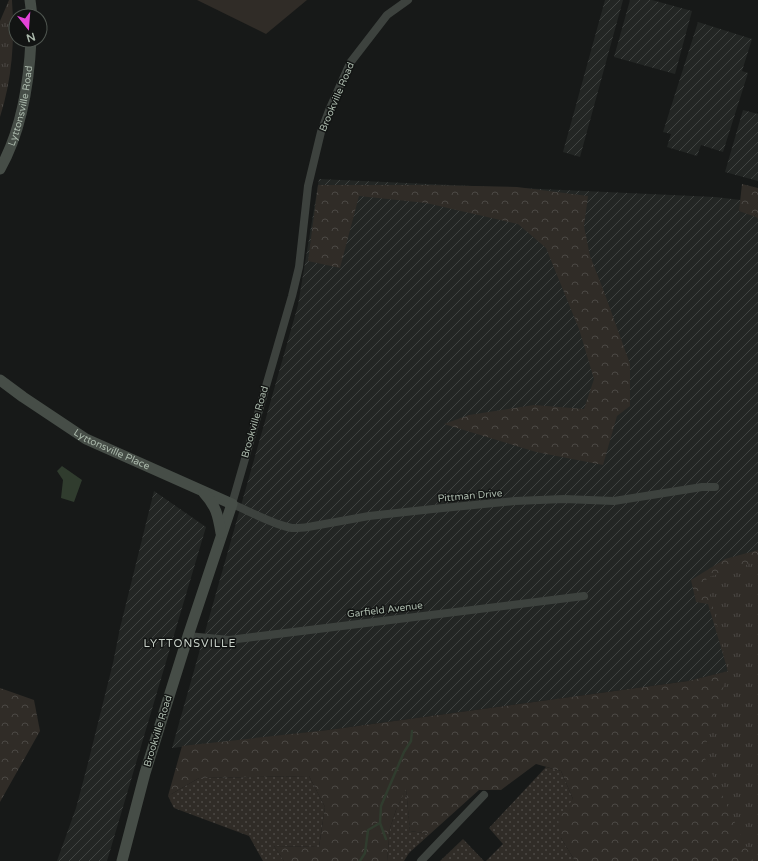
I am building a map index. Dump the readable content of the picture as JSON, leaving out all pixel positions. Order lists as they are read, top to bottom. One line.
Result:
{"streets":{"street":["Brookville Road","Lyttonsville Road","Lyttonsville Place","Pittman Drive","Garfield Avenue"]},"crossings":[["Brookville Road","Lyttonsville Place"],["Brookville Road","Pittman Drive"],["Brookville Road","Garfield Avenue"],["Lyttonsville Place","Pittman Drive"]],"districts":["LYTTONSVILLE"],"north":"bottom"}
